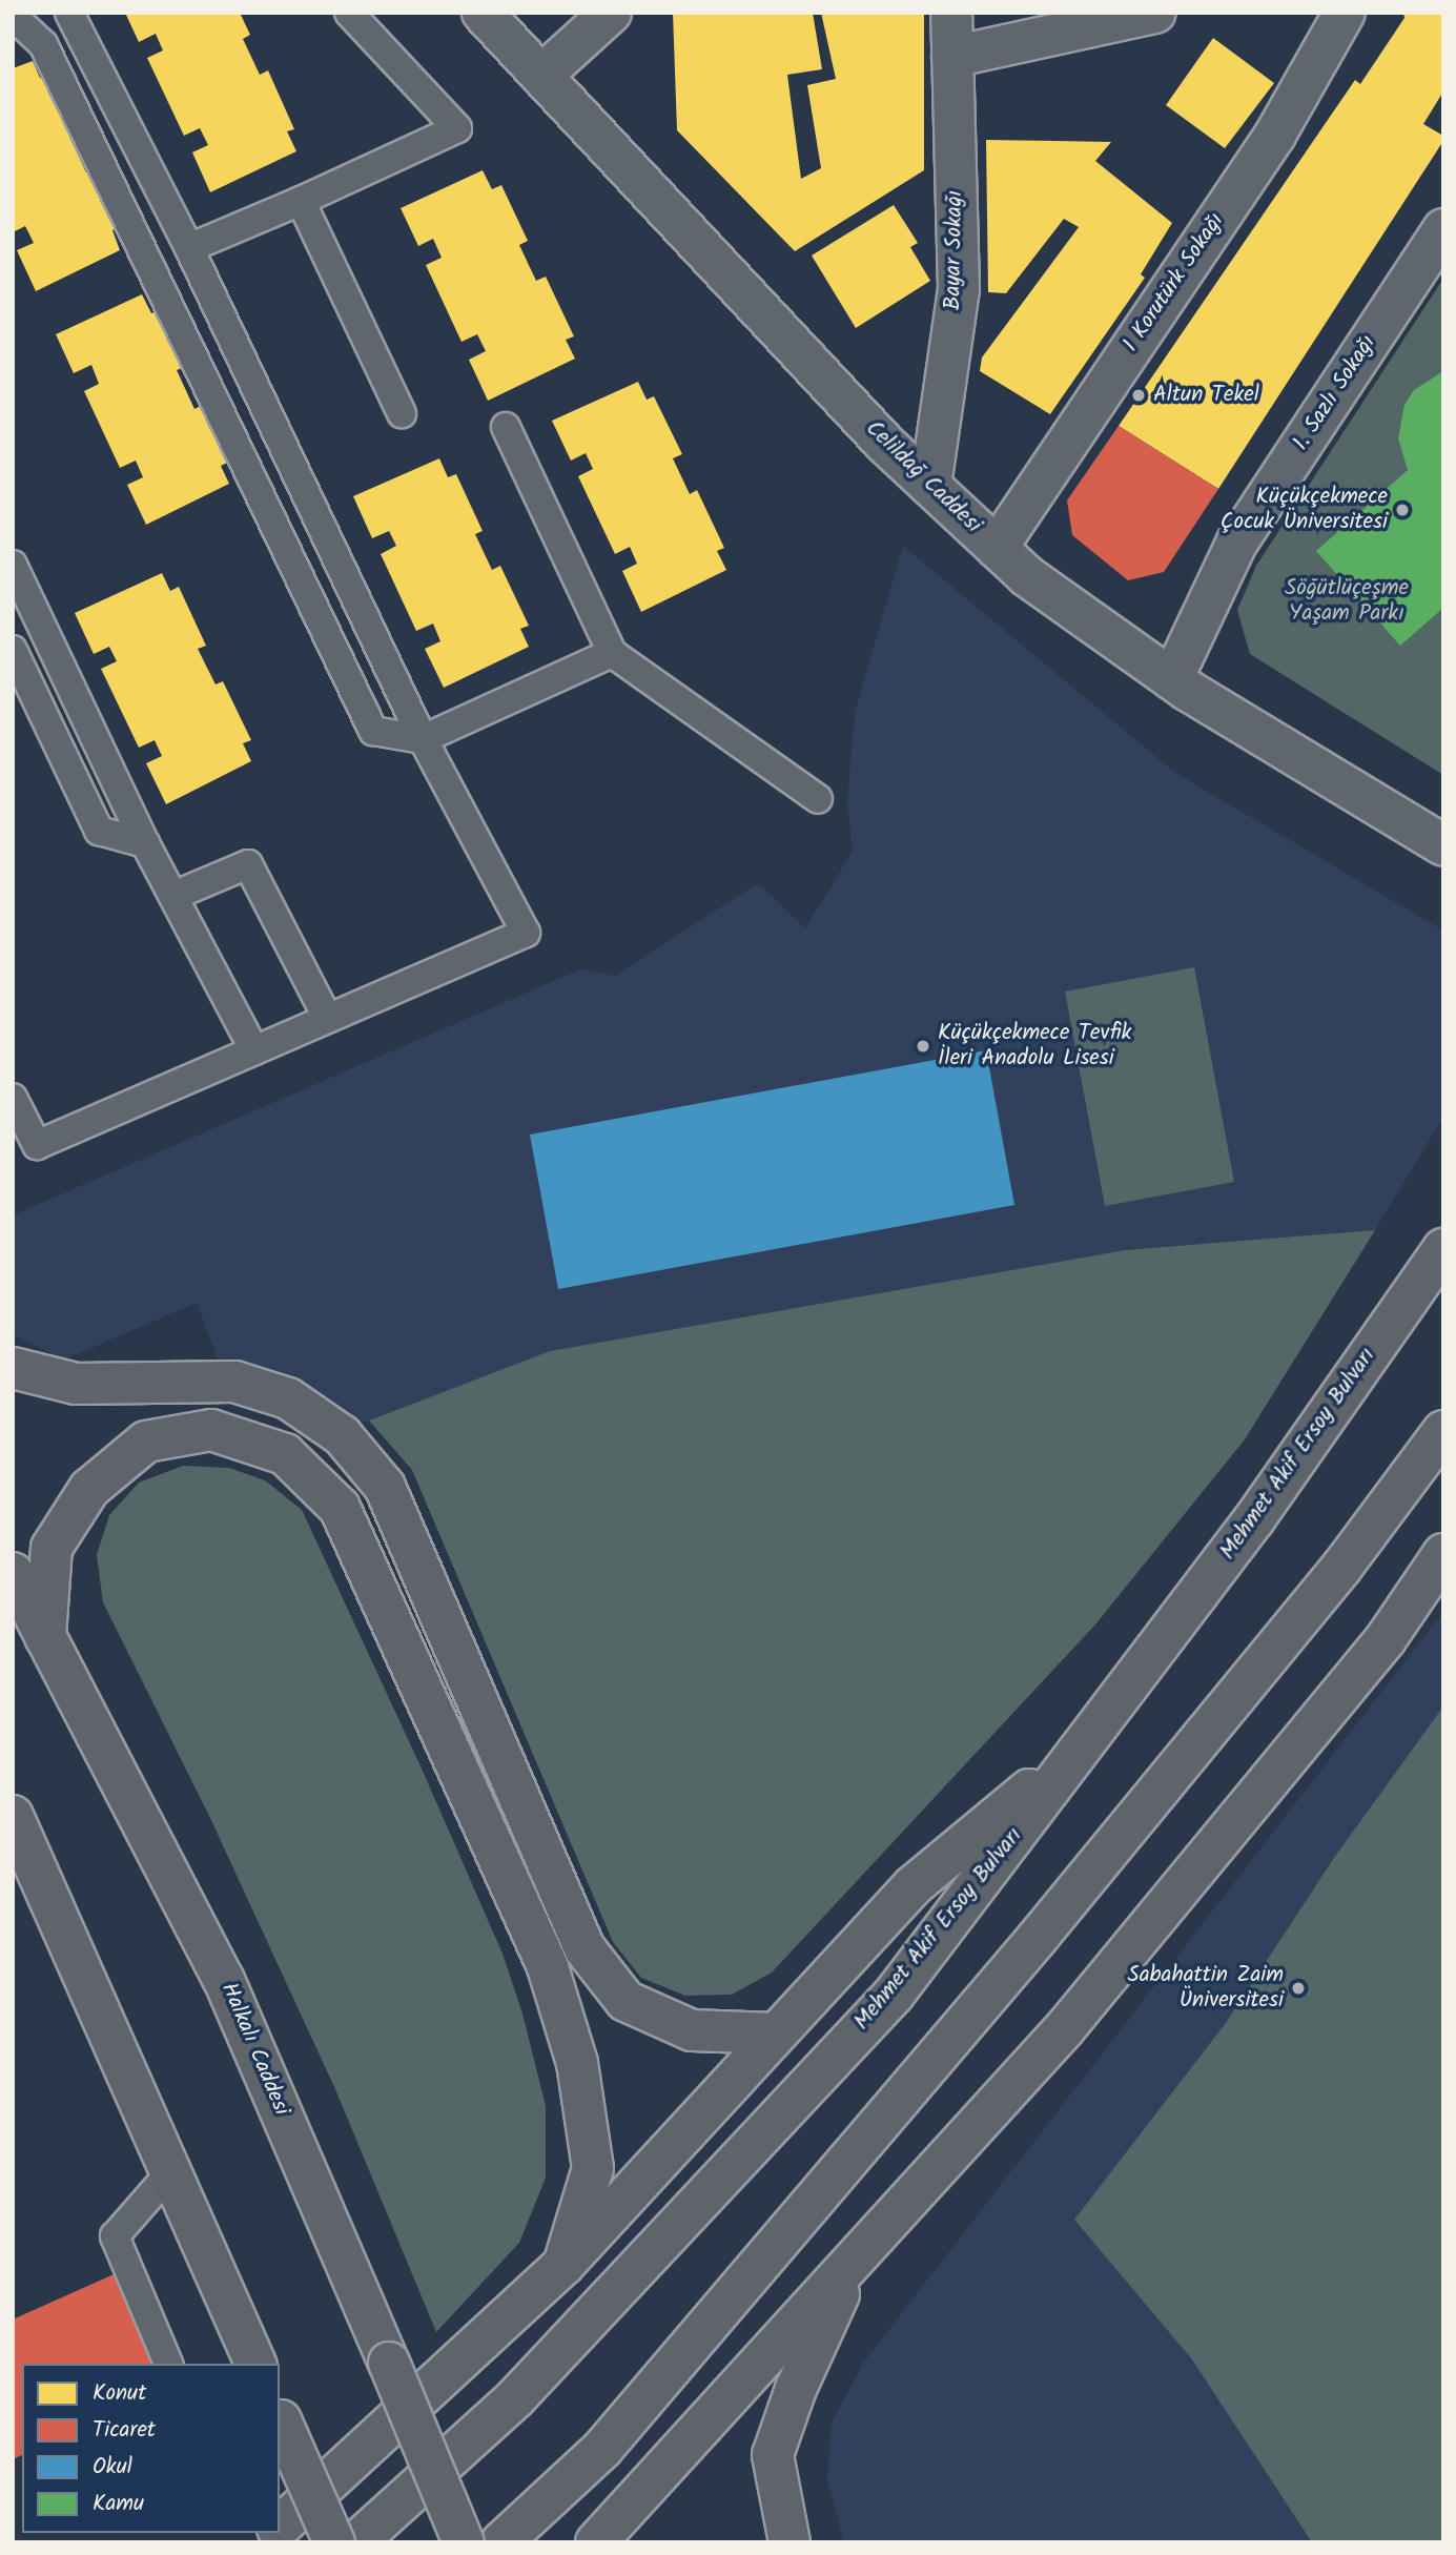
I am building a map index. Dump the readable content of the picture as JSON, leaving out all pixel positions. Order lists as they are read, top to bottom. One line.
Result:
{"streets":{"main road":["Mehmet Akif Ersoy Bulvarı","Halkalı Caddesi"],"street":["Bayar Sokağı","1 Korutürk Sokağı","1. Sazlı Sokağı","Celildağ Caddesi"]},"crossings":[["Bayar Sokağı","Celildağ Caddesi"],["1 Korutürk Sokağı","Celildağ Caddesi"],["1. Sazlı Sokağı","Celildağ Caddesi"]],"parks":["Söğütlüçeşme Yaşam Parkı"],"places":["Altun Tekel","Küçükçekmece Çocuk Üniversitesi","Küçükçekmece Tevfik İleri Anadolu Lisesi","Sabahattin Zaim Üniversitesi"],"legend":["Konut","Ticaret","Okul","Kamu"]}
